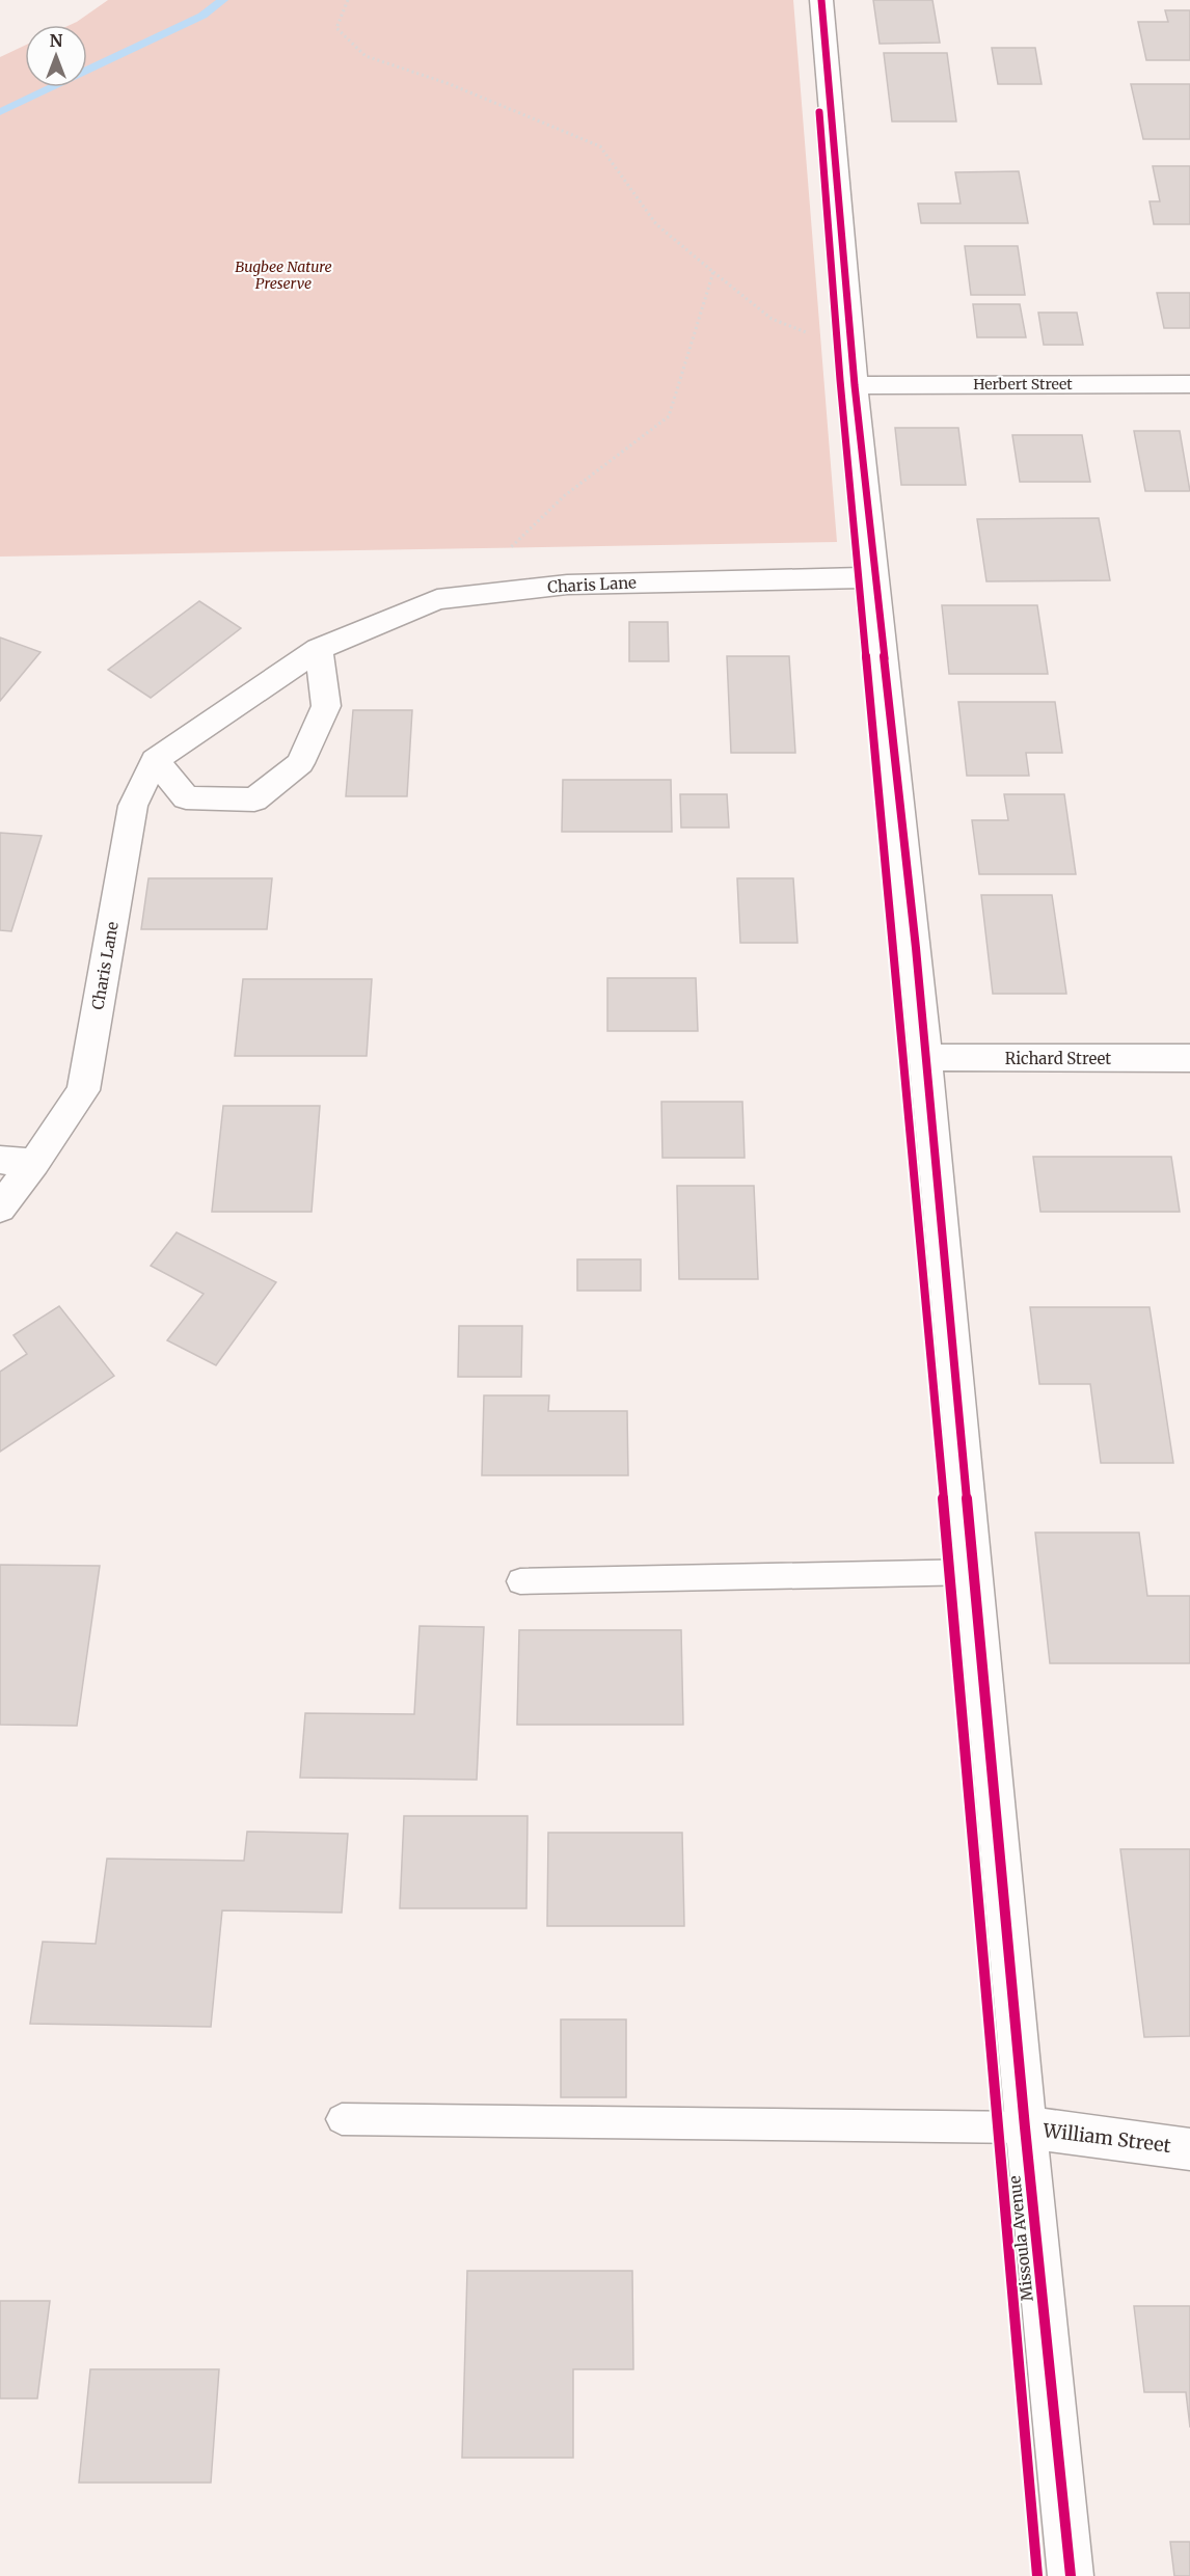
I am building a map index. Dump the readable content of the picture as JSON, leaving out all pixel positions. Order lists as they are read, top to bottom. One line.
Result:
{"streets":{"street":["Herbert Street","Charis Lane","Richard Street","William Street","Missoula Avenue"]},"crossings":[["Herbert Street","Missoula Avenue"],["Charis Lane","Missoula Avenue"],["Richard Street","Missoula Avenue"],["William Street","Missoula Avenue"]],"parks":["Bugbee Nature Preserve"],"north":"top"}
